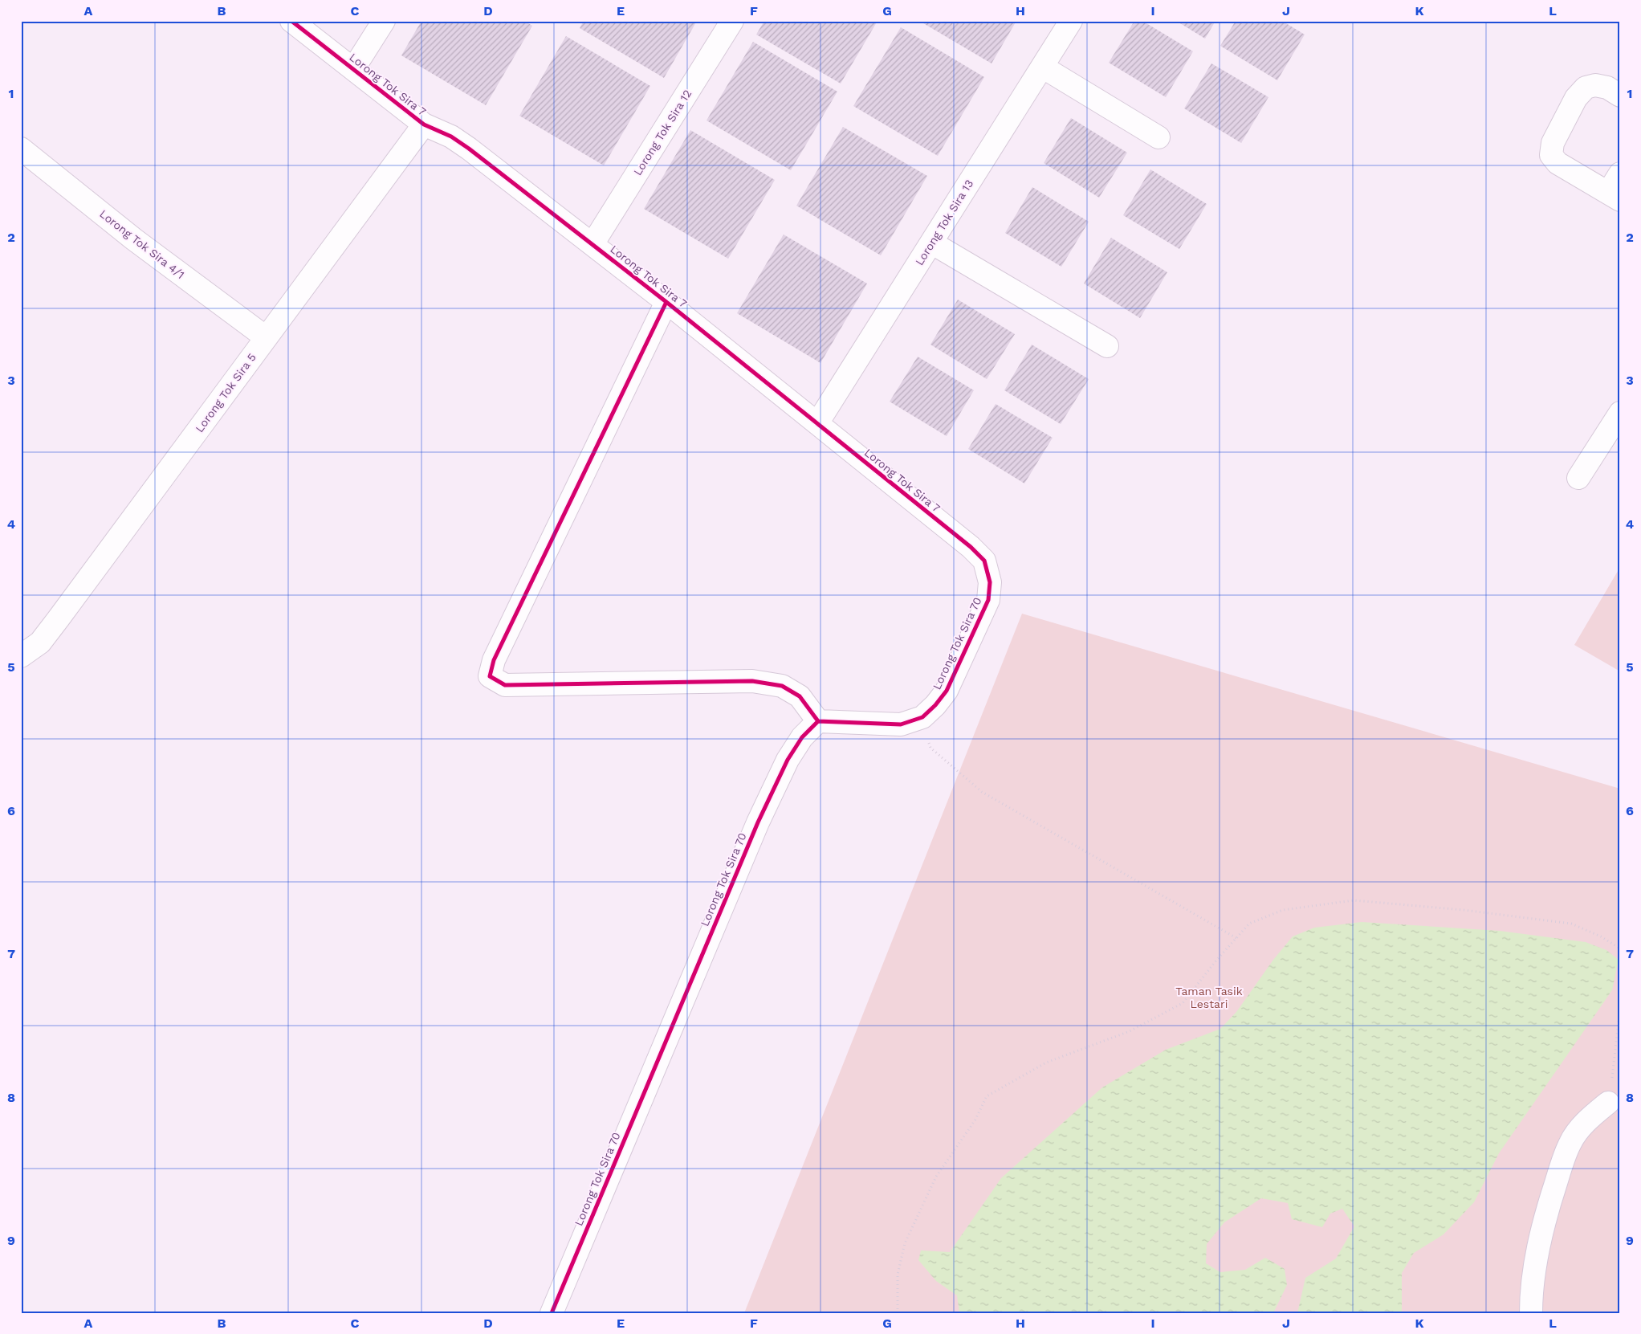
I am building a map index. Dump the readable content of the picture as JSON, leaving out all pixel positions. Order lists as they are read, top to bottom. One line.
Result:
{"streets":{"street":["Lorong Tok Sira 7","Lorong Tok Sira 12","Lorong Tok Sira 13","Lorong Tok Sira 4/1","Lorong Tok Sira 5","Lorong Tok Sira 70"]},"crossings":[["Lorong Tok Sira 7","Lorong Tok Sira 12"],["Lorong Tok Sira 7","Lorong Tok Sira 13"],["Lorong Tok Sira 7","Lorong Tok Sira 5"],["Lorong Tok Sira 7","Lorong Tok Sira 70"],["Lorong Tok Sira 4/1","Lorong Tok Sira 5"]],"parks":["Taman Tasik Lestari"],"grid":{"columns":["A","B","C","D","E","F","G","H","I","J","K","L"],"rows":["1","2","3","4","5","6","7","8","9"]}}
